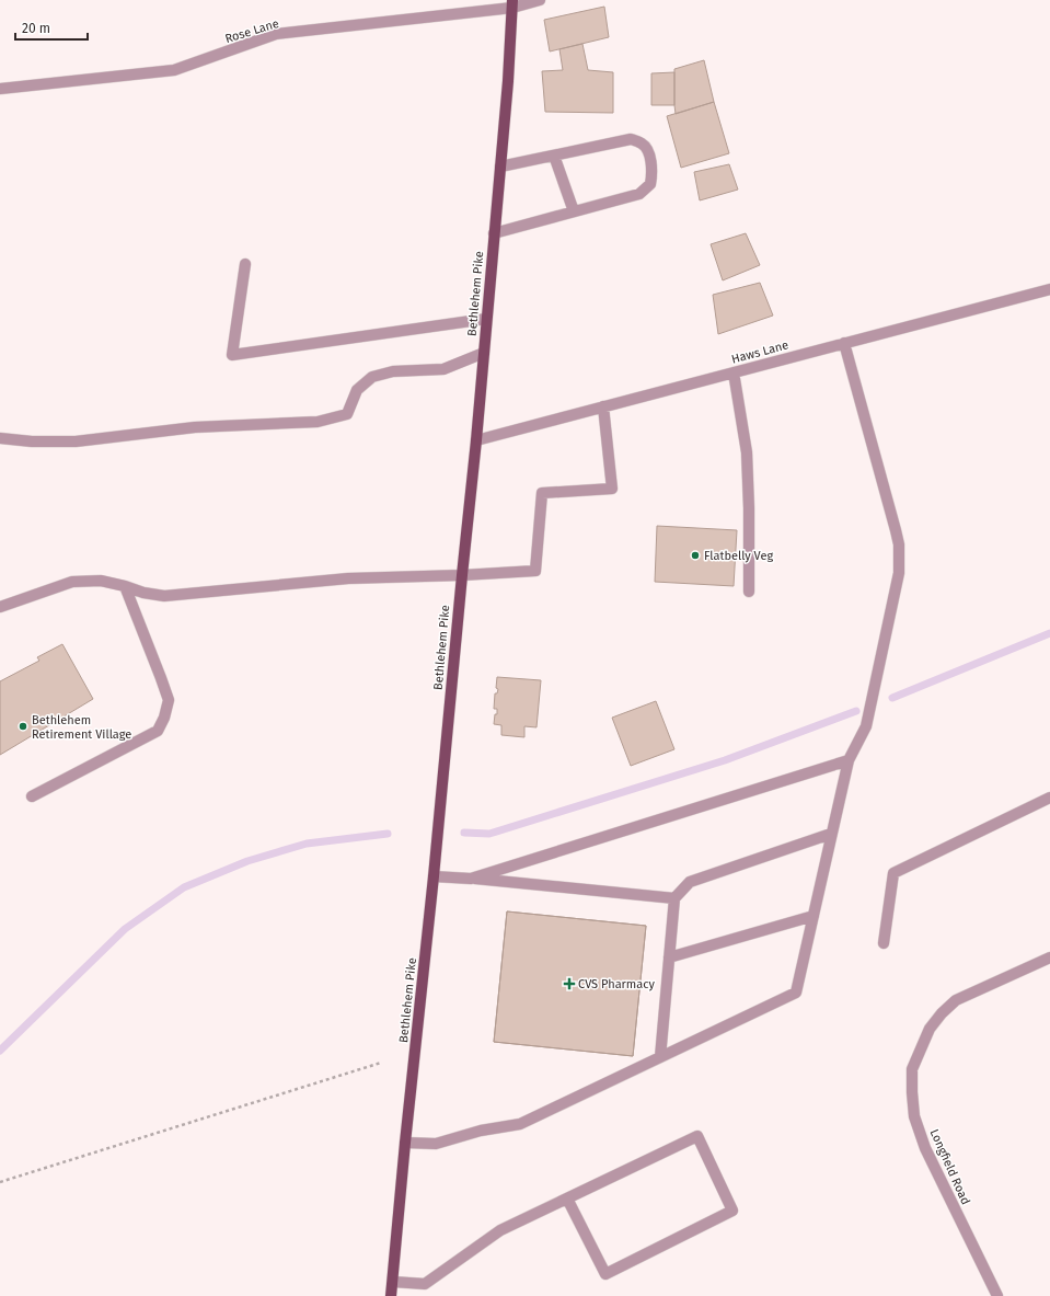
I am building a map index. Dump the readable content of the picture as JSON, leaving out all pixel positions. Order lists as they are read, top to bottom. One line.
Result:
{"streets":{"main road":["Bethlehem Pike"],"street":["Rose Lane","Haws Lane","Longfield Road"]},"crossings":[["Rose Lane","Bethlehem Pike"],["Bethlehem Pike","Haws Lane"]],"places":{"other":["Flatbelly Veg","Bethlehem Retirement Village"],"health":["CVS Pharmacy"]},"scale_bar":"20 m"}
